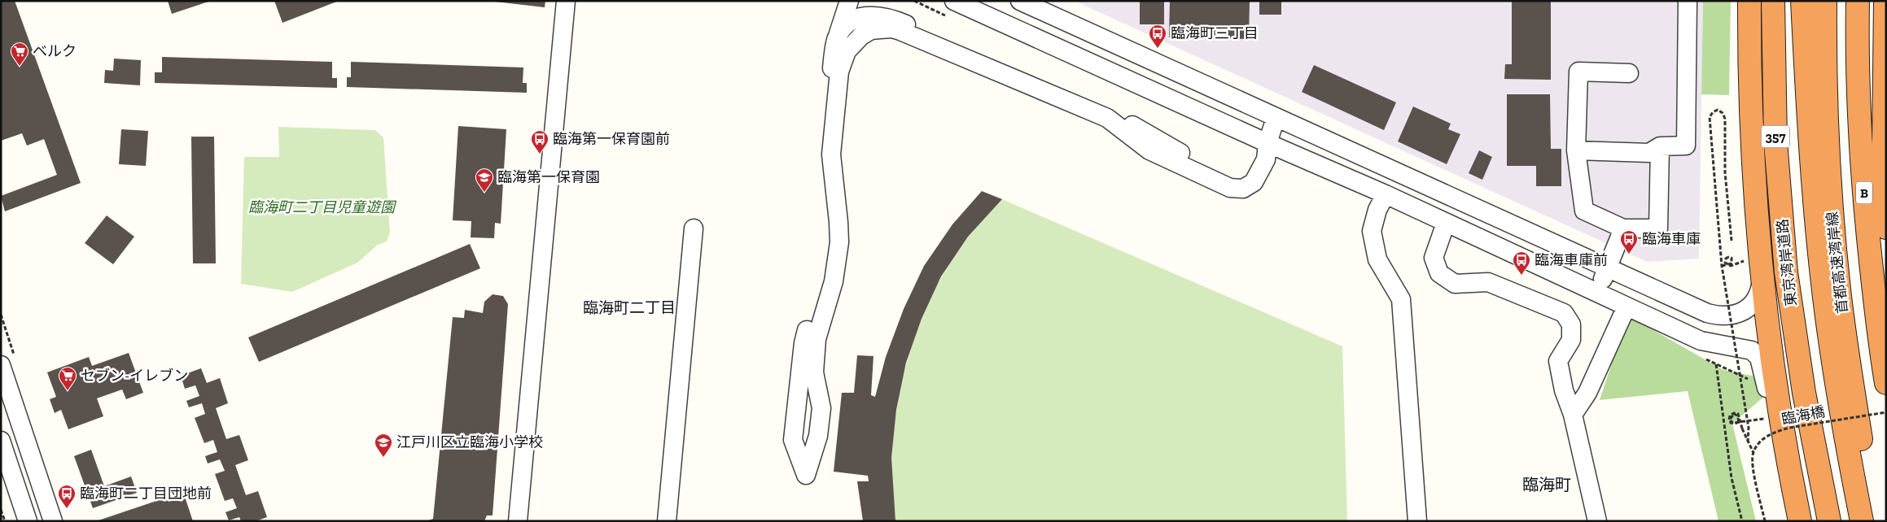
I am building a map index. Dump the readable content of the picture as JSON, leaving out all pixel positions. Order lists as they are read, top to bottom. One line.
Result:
{"streets":{"highway":["357","B","東京湾岸道路","首都高速湾岸線"],"path":["臨海橋"]},"districts":["臨海町二丁目","臨海町"],"parks":["臨海町二丁目児童遊園"],"places":{"bus stop":["臨海町三丁目","臨海第一保育園前","臨海車庫","臨海車庫前","臨海町二丁目団地前"],"supermarket":["ベルク","セブン-イレブン"],"school or university":["臨海第一保育園","江戸川区立臨海小学校"]}}
